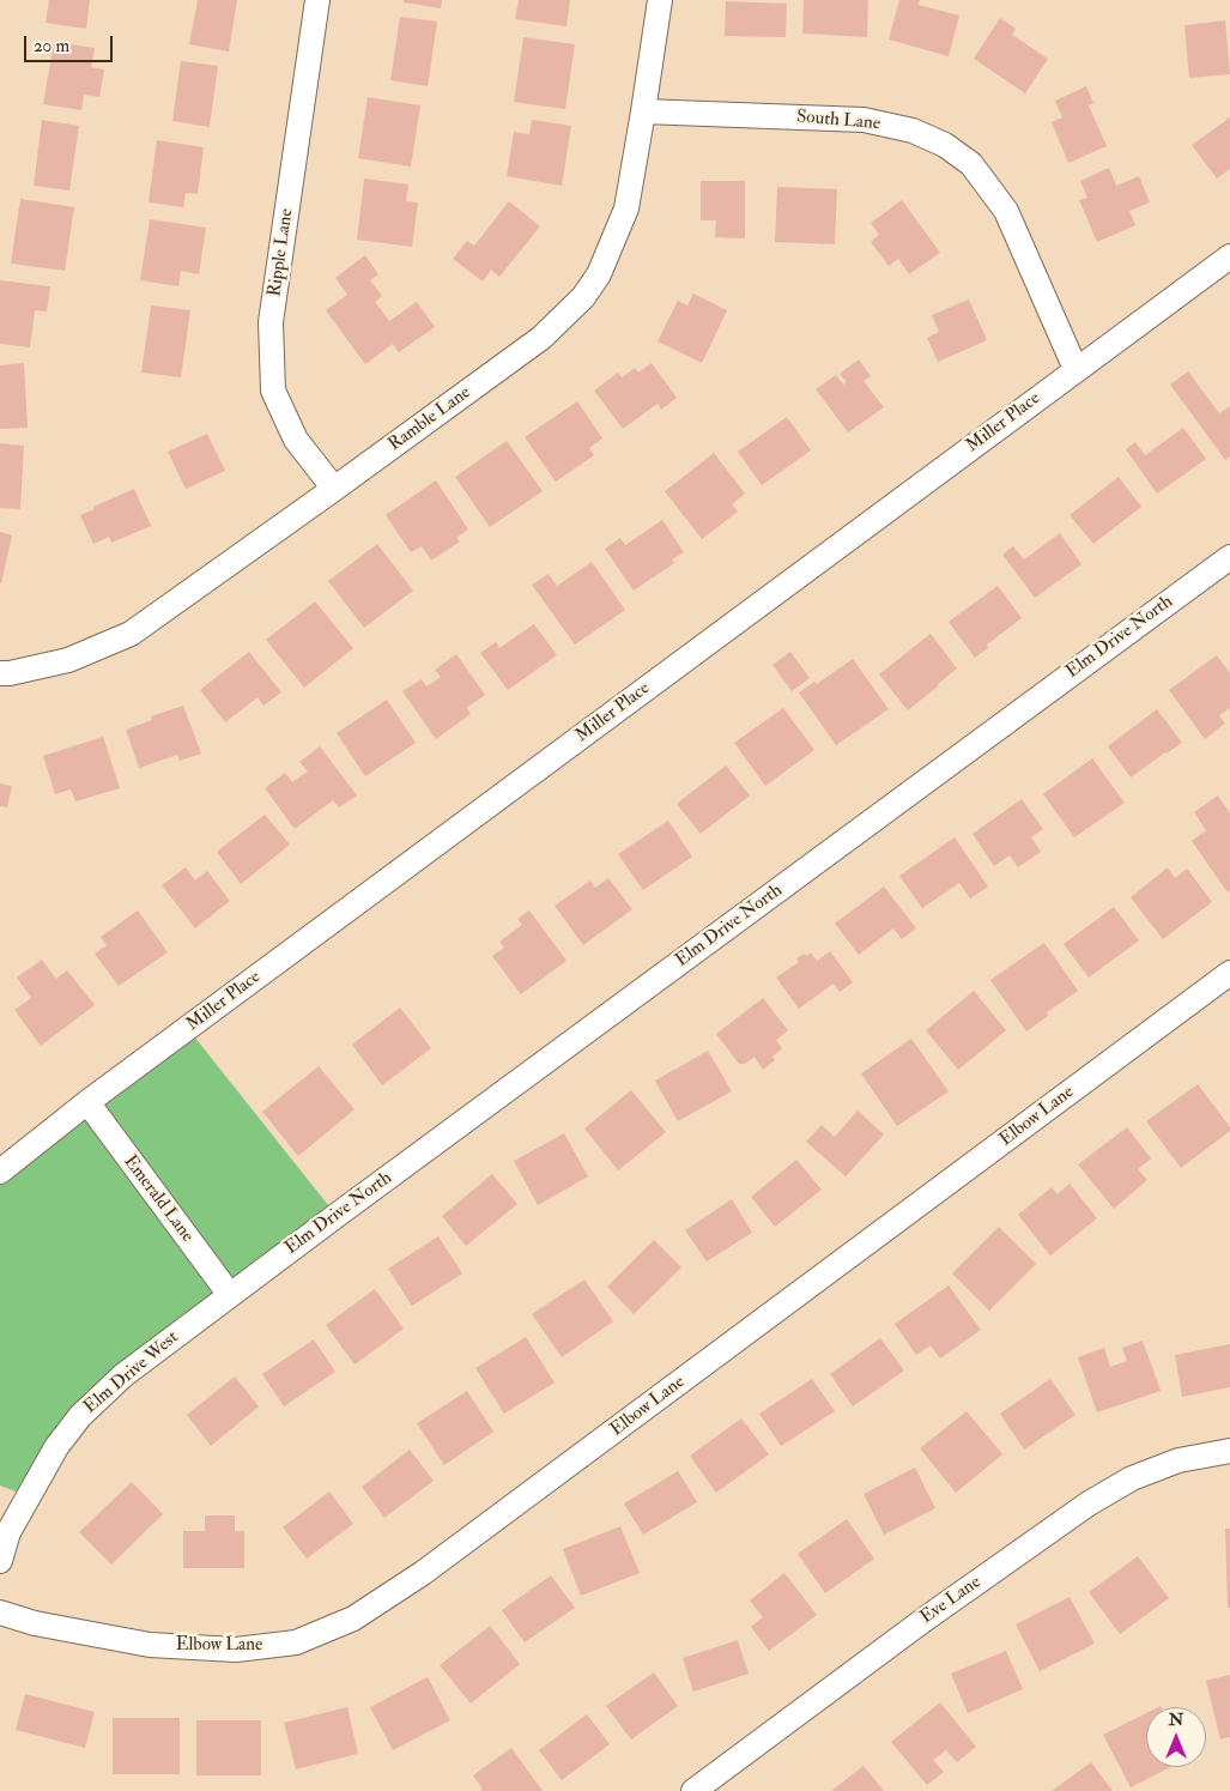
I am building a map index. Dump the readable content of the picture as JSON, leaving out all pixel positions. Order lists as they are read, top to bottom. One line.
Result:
{"streets":{"street":["South Lane","Ripple Lane","Ramble Lane","Miller Place","Elm Drive North","Elbow Lane","Emerald Lane","Elm Drive West","Eve Lane"]},"crossings":[["South Lane","Ramble Lane"],["South Lane","Miller Place"],["Ripple Lane","Ramble Lane"],["Miller Place","Emerald Lane"],["Elm Drive North","Emerald Lane"],["Elm Drive North","Elm Drive West"],["Emerald Lane","Elm Drive West"]],"scale_bar":"20 m","north":"top"}
